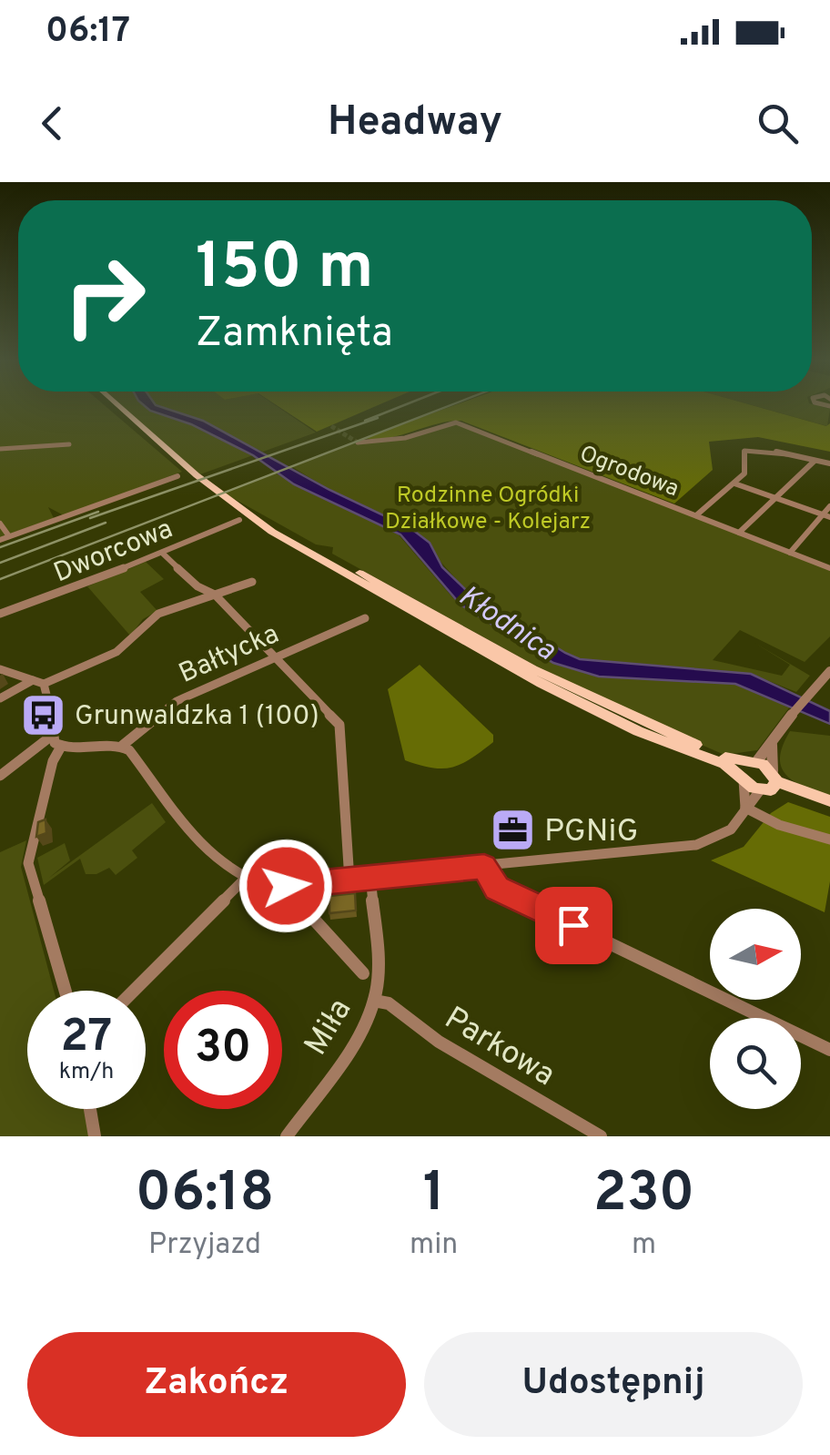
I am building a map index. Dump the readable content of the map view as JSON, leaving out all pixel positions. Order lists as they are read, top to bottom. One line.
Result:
{"streets":{"street":["Ogrodowa","Dworcowa","Bałtycka","Miła","Parkowa"]},"crossings":[["Miła","Parkowa"]],"water":["Kłodnica"],"parks":["Rodzinne Ogródki Działkowe - Kolejarz"],"places":{"bus stop":["Grunwaldzka 1 (100)"],"office":["PGNiG"]},"north":"right","page":{"status":"06:17","header":"Headway","turn":["150 m","Zamknięta"],"speed":"27 km/h","limit":"30","eta":["06:18","Przyjazd","1","min","230","m"],"buttons":["Zakończ","Udostępnij"]}}
